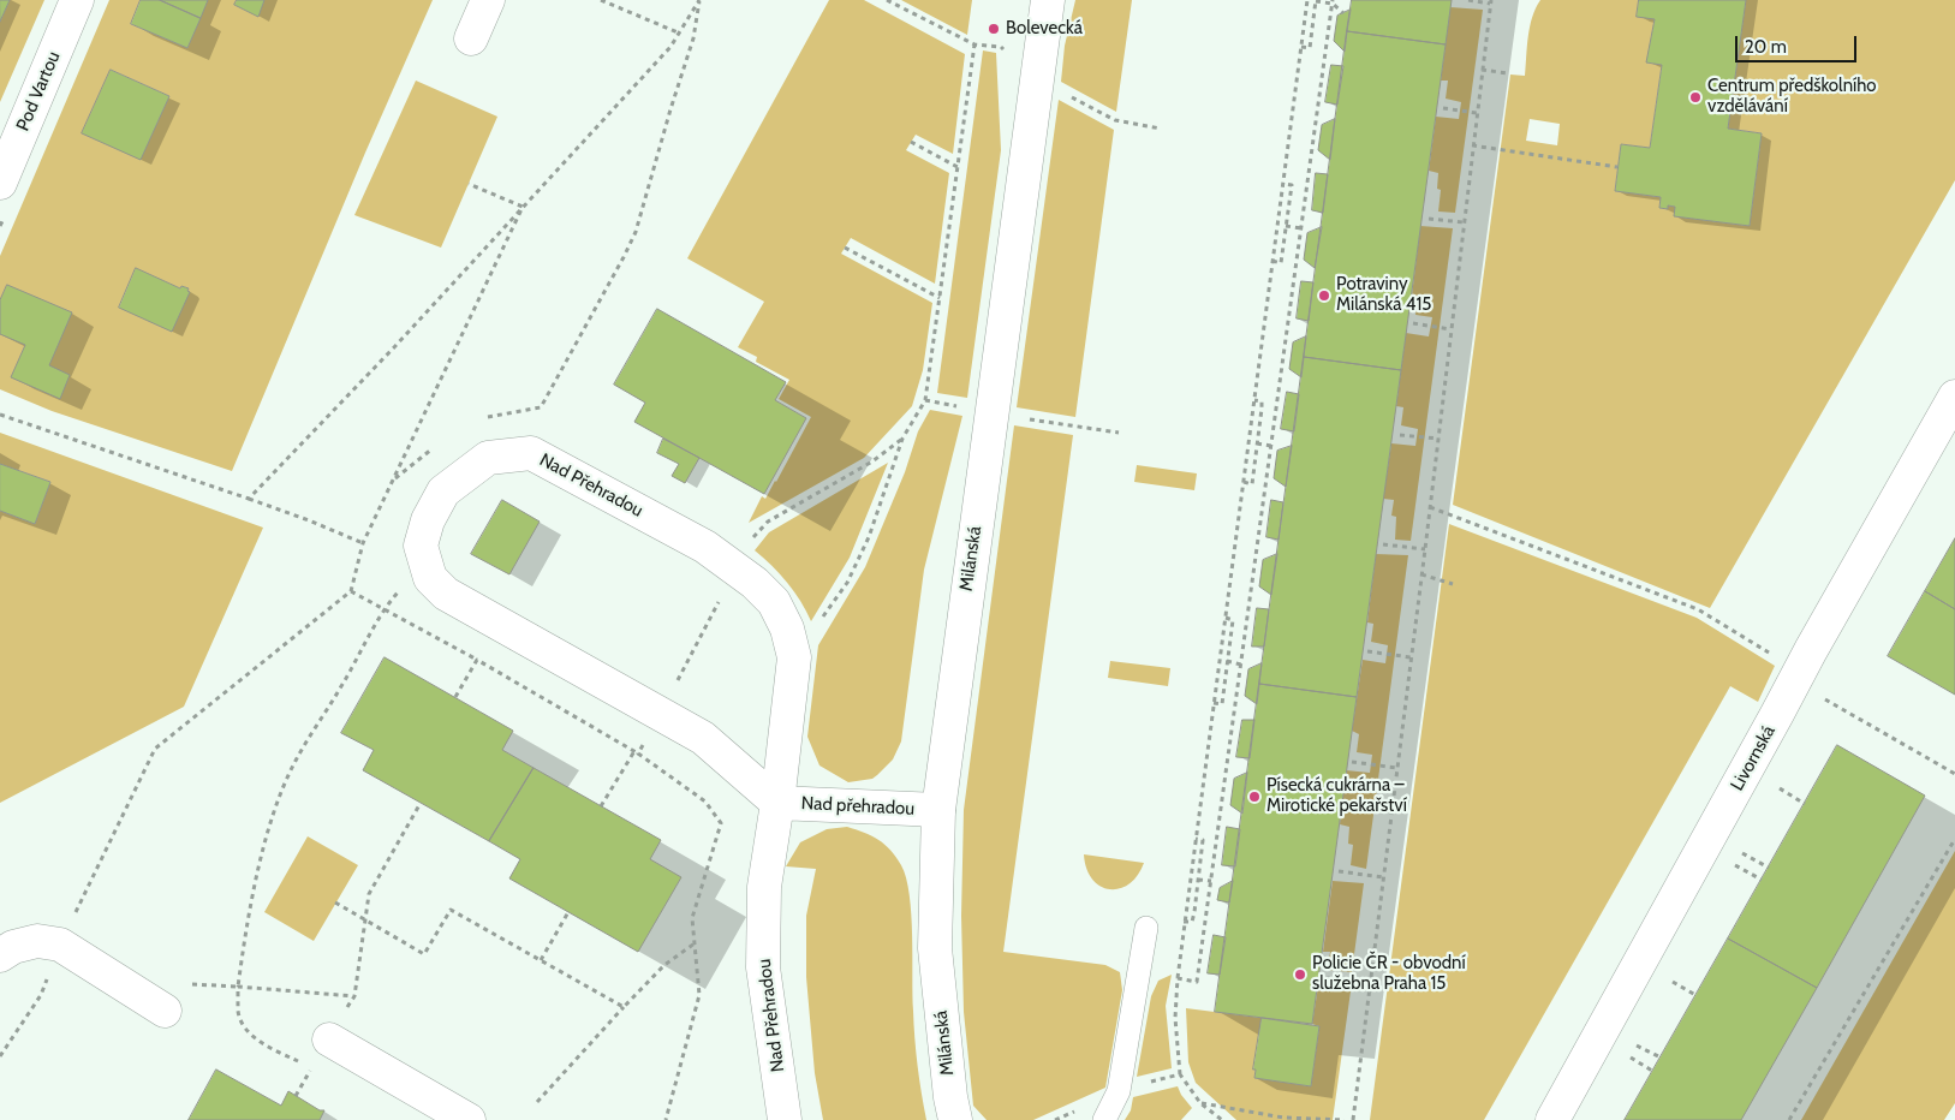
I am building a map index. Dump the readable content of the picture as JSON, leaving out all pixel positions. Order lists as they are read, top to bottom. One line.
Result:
{"streets":{"street":["Pod Vartou","Nad Přehradou","Milánská","Livornská","Nad přehradou"]},"crossings":[["Nad Přehradou","Nad přehradou"],["Milánská","Nad přehradou"]],"places":["Bolevecká","Centrum předškolního vzdělávání","Potraviny Milánská 415","Písecká cukrárna – Mirotické pekařství","Policie ČR - obvodní služebna Praha 15"],"scale_bar":"20 m"}
